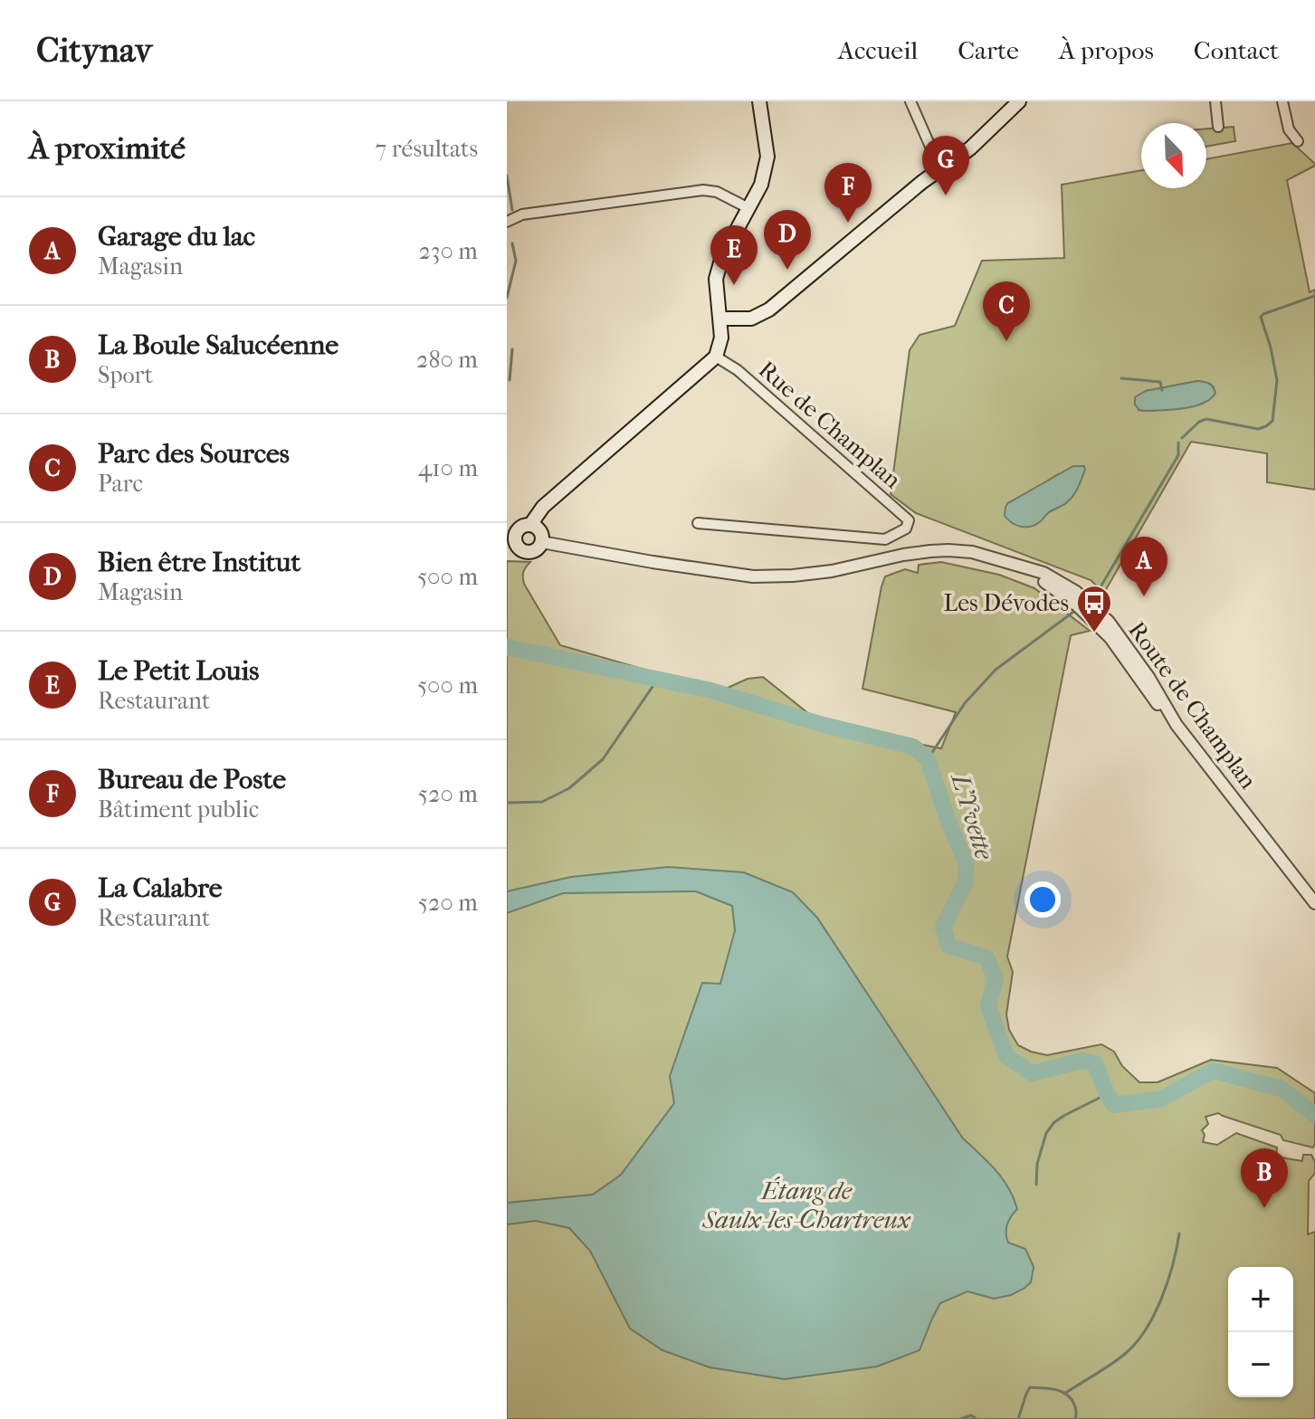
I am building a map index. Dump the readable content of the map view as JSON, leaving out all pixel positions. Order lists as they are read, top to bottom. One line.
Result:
{"streets":{"street":["Rue de Champlan","Route de Champlan"]},"water":["L'Yvette","Étang de Saulx-les-Chartreux"],"places":{"bus stop":["Les Dévodes"]},"north":"bottom right","page":{"header":"Citynav","nav":["Accueil","Carte","À propos","Contact"],"heading":["À proximité","7 résultats"],"pins":["G","F","D","E","C","A","B"],"list":[{"mark":"A","name":"Garage du lac","note":"Magasin","value":"230 m"},{"mark":"B","name":"La Boule Salucéenne","note":"Sport","value":"280 m"},{"mark":"C","name":"Parc des Sources","note":"Parc","value":"410 m"},{"mark":"D","name":"Bien être Institut","note":"Magasin","value":"500 m"},{"mark":"E","name":"Le Petit Louis","note":"Restaurant","value":"500 m"},{"mark":"F","name":"Bureau de Poste","note":"Bâtiment public","value":"520 m"},{"mark":"G","name":"La Calabre","note":"Restaurant","value":"520 m"}],"map_buttons":["+","−"]}}
